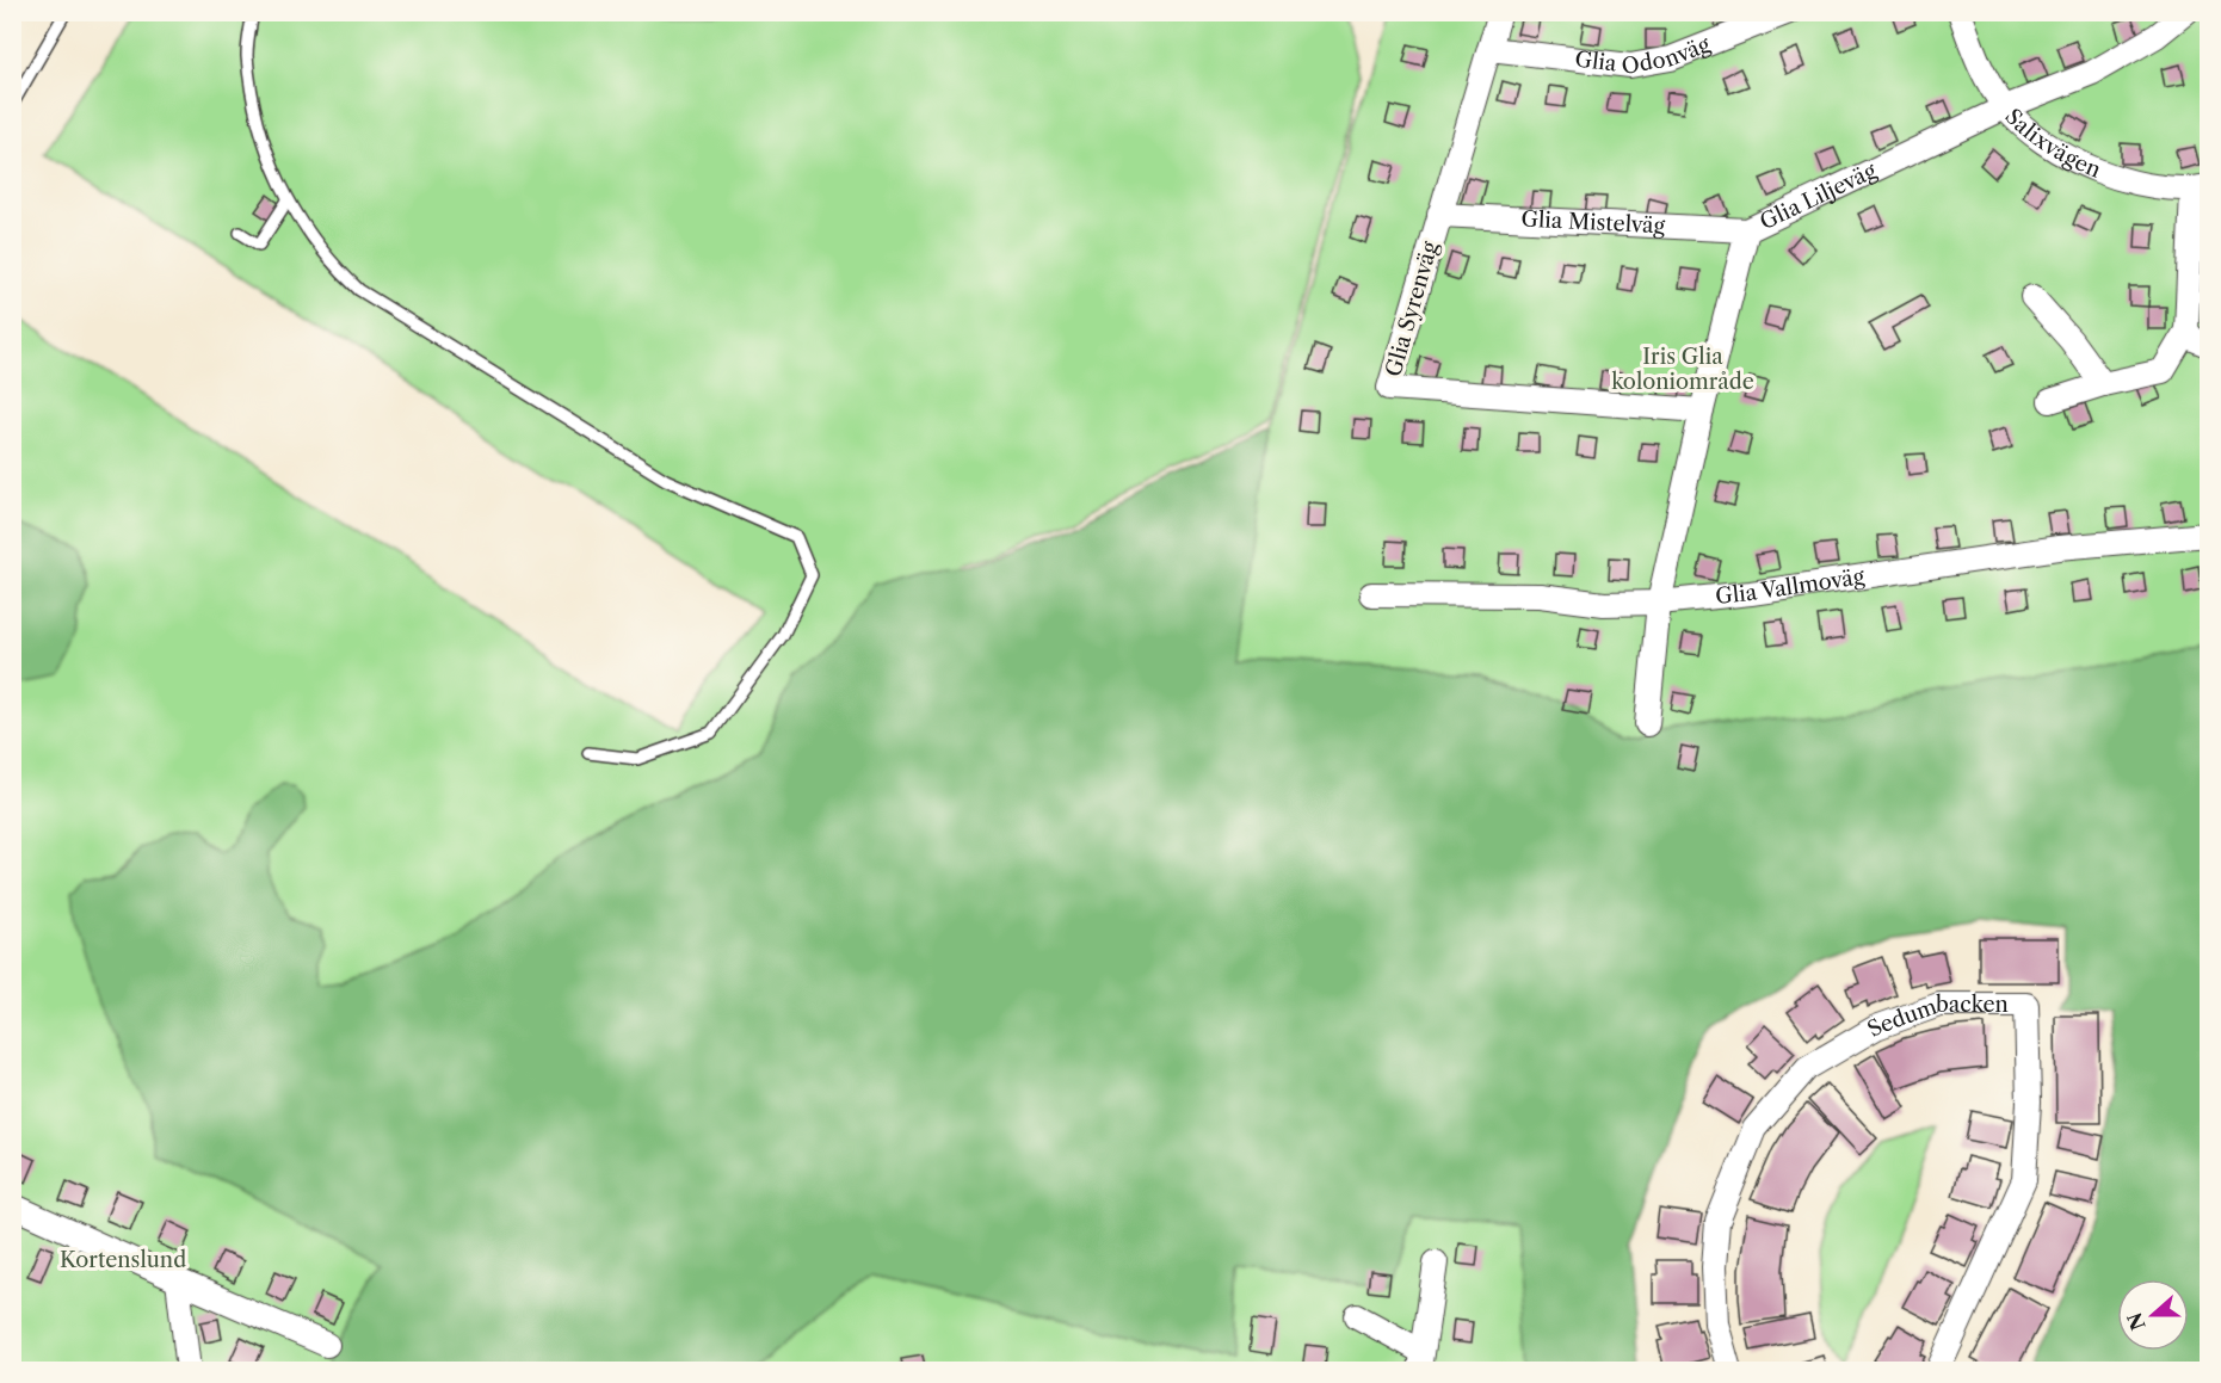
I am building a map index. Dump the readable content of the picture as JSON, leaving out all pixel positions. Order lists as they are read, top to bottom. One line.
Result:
{"streets":{"street":["Glia Odonväg","Salixvägen","Glia Liljeväg","Glia Mistelväg","Glia Syrenväg","Glia Vallmoväg","Sedumbacken"]},"crossings":[["Glia Odonväg","Glia Syrenväg"],["Salixvägen","Glia Liljeväg"],["Glia Liljeväg","Glia Mistelväg"],["Glia Liljeväg","Glia Syrenväg"],["Glia Liljeväg","Glia Vallmoväg"],["Glia Mistelväg","Glia Syrenväg"]],"parks":["Iris Glia koloniområde","Kortenslund"],"north":"left"}
